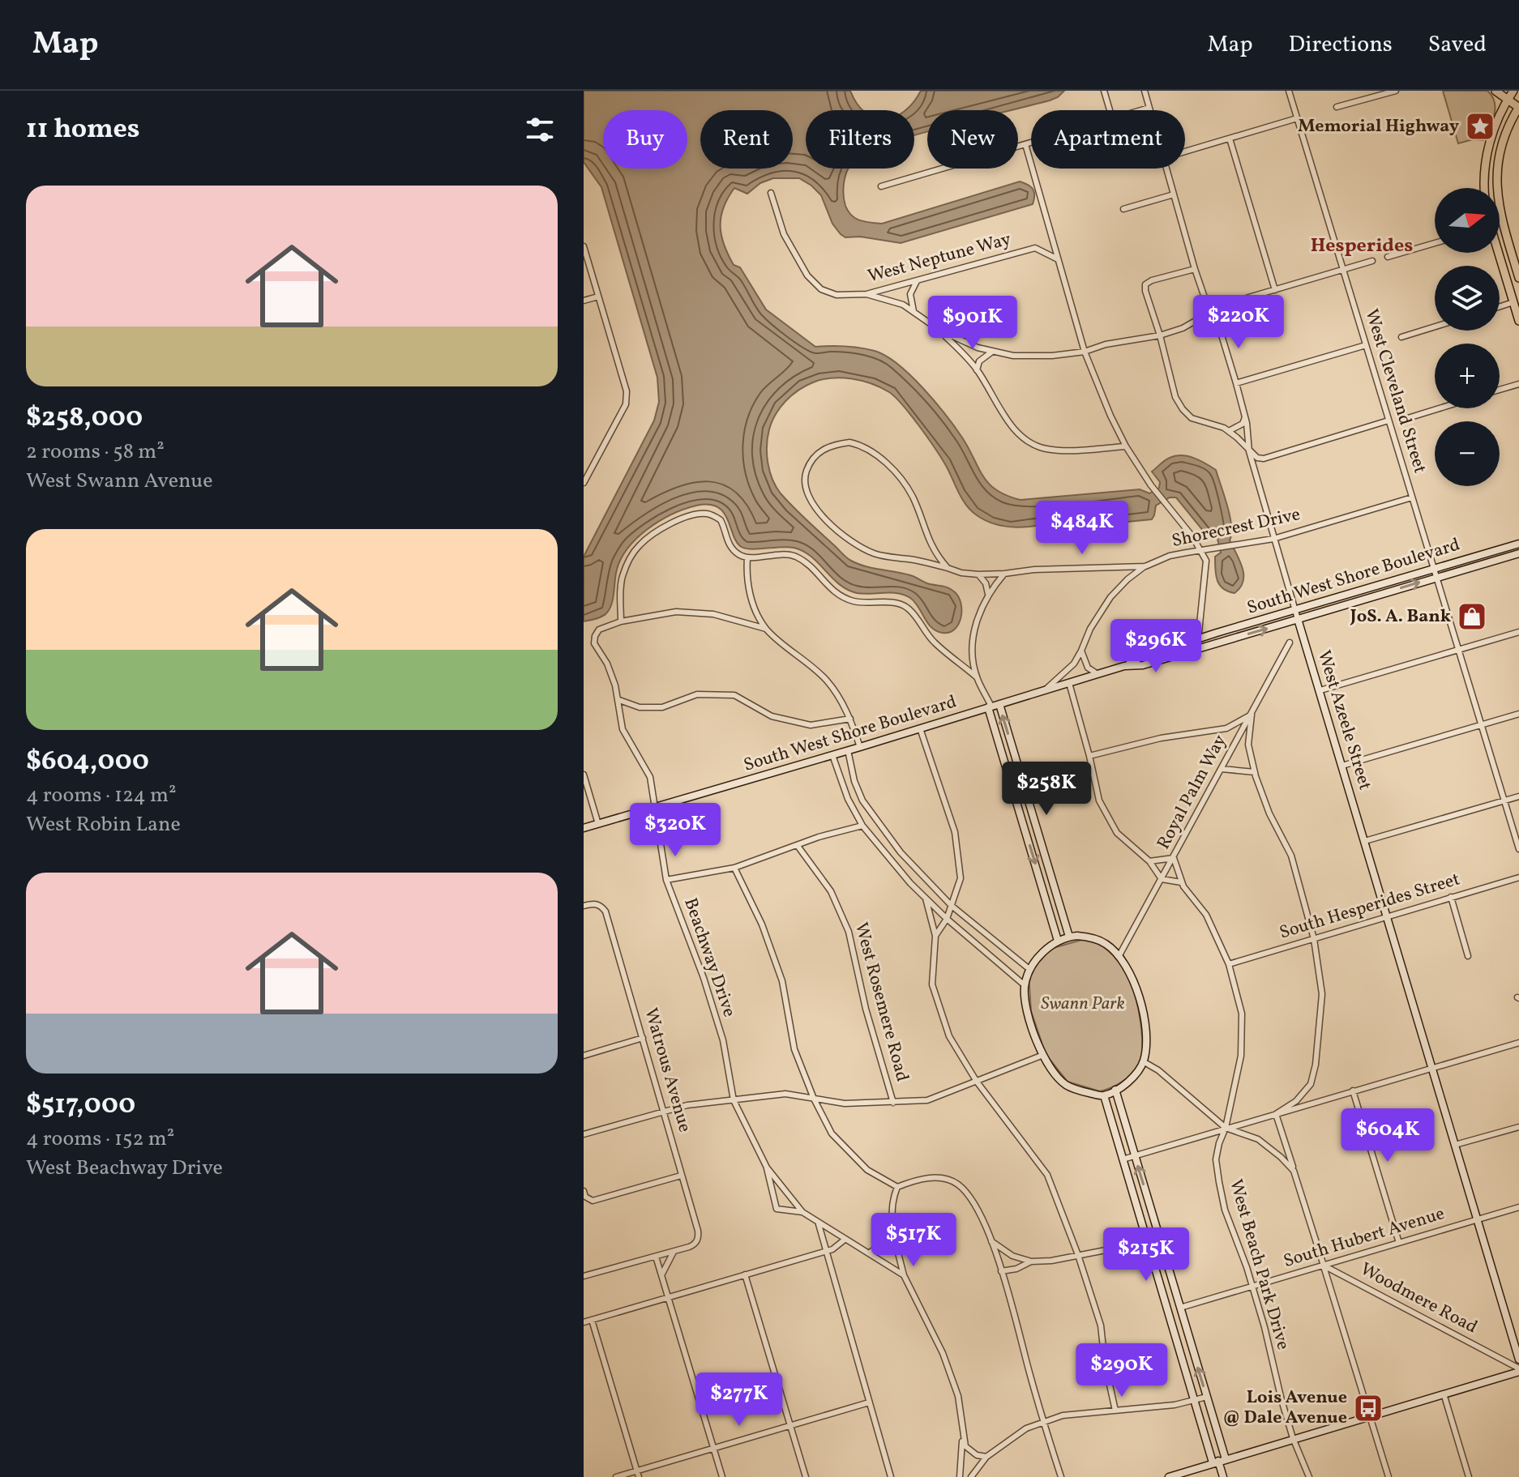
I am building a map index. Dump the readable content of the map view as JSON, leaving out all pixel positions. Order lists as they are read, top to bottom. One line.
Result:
{"streets":{"street":["West Neptune Way","West Cleveland Street","Shorecrest Drive","South West Shore Boulevard","West Azeele Street","Royal Palm Way","South Hesperides Street","Beachway Drive","West Rosemere Road","Watrous Avenue","South Hubert Avenue","West Beach Park Drive","Woodmere Road"]},"crossings":[["West Cleveland Street","Shorecrest Drive"],["West Cleveland Street","South West Shore Boulevard"],["Shorecrest Drive","West Azeele Street"],["South West Shore Boulevard","West Azeele Street"],["South West Shore Boulevard","Beachway Drive"],["West Azeele Street","South Hesperides Street"],["West Azeele Street","South Hubert Avenue"],["Royal Palm Way","West Beach Park Drive"],["South Hesperides Street","West Beach Park Drive"],["South Hubert Avenue","West Beach Park Drive"],["South Hubert Avenue","Woodmere Road"]],"districts":["Hesperides"],"parks":["Swann Park"],"places":{"place":["Memorial Highway"],"shop":["JoS. A. Bank"],"bus stop":["Lois Avenue @ Dale Avenue"]},"north":"right","page":{"header":"Map","nav":["Map","Directions","Saved"],"heading":"11 homes","chip":["Buy","Rent","Filters","New","Apartment"],"list":[{"name":"$258,000","note":"2 rooms · 58 m² · West Swann Avenue"},{"name":"$604,000","note":"4 rooms · 124 m² · West Robin Lane"},{"name":"$517,000","note":"4 rooms · 152 m² · West Beachway Drive"}],"map_buttons":["+","−"],"price":["$220K","$901K","$484K","$296K","$258K","$320K","$604K","$517K","$215K","$290K","$277K"]}}
